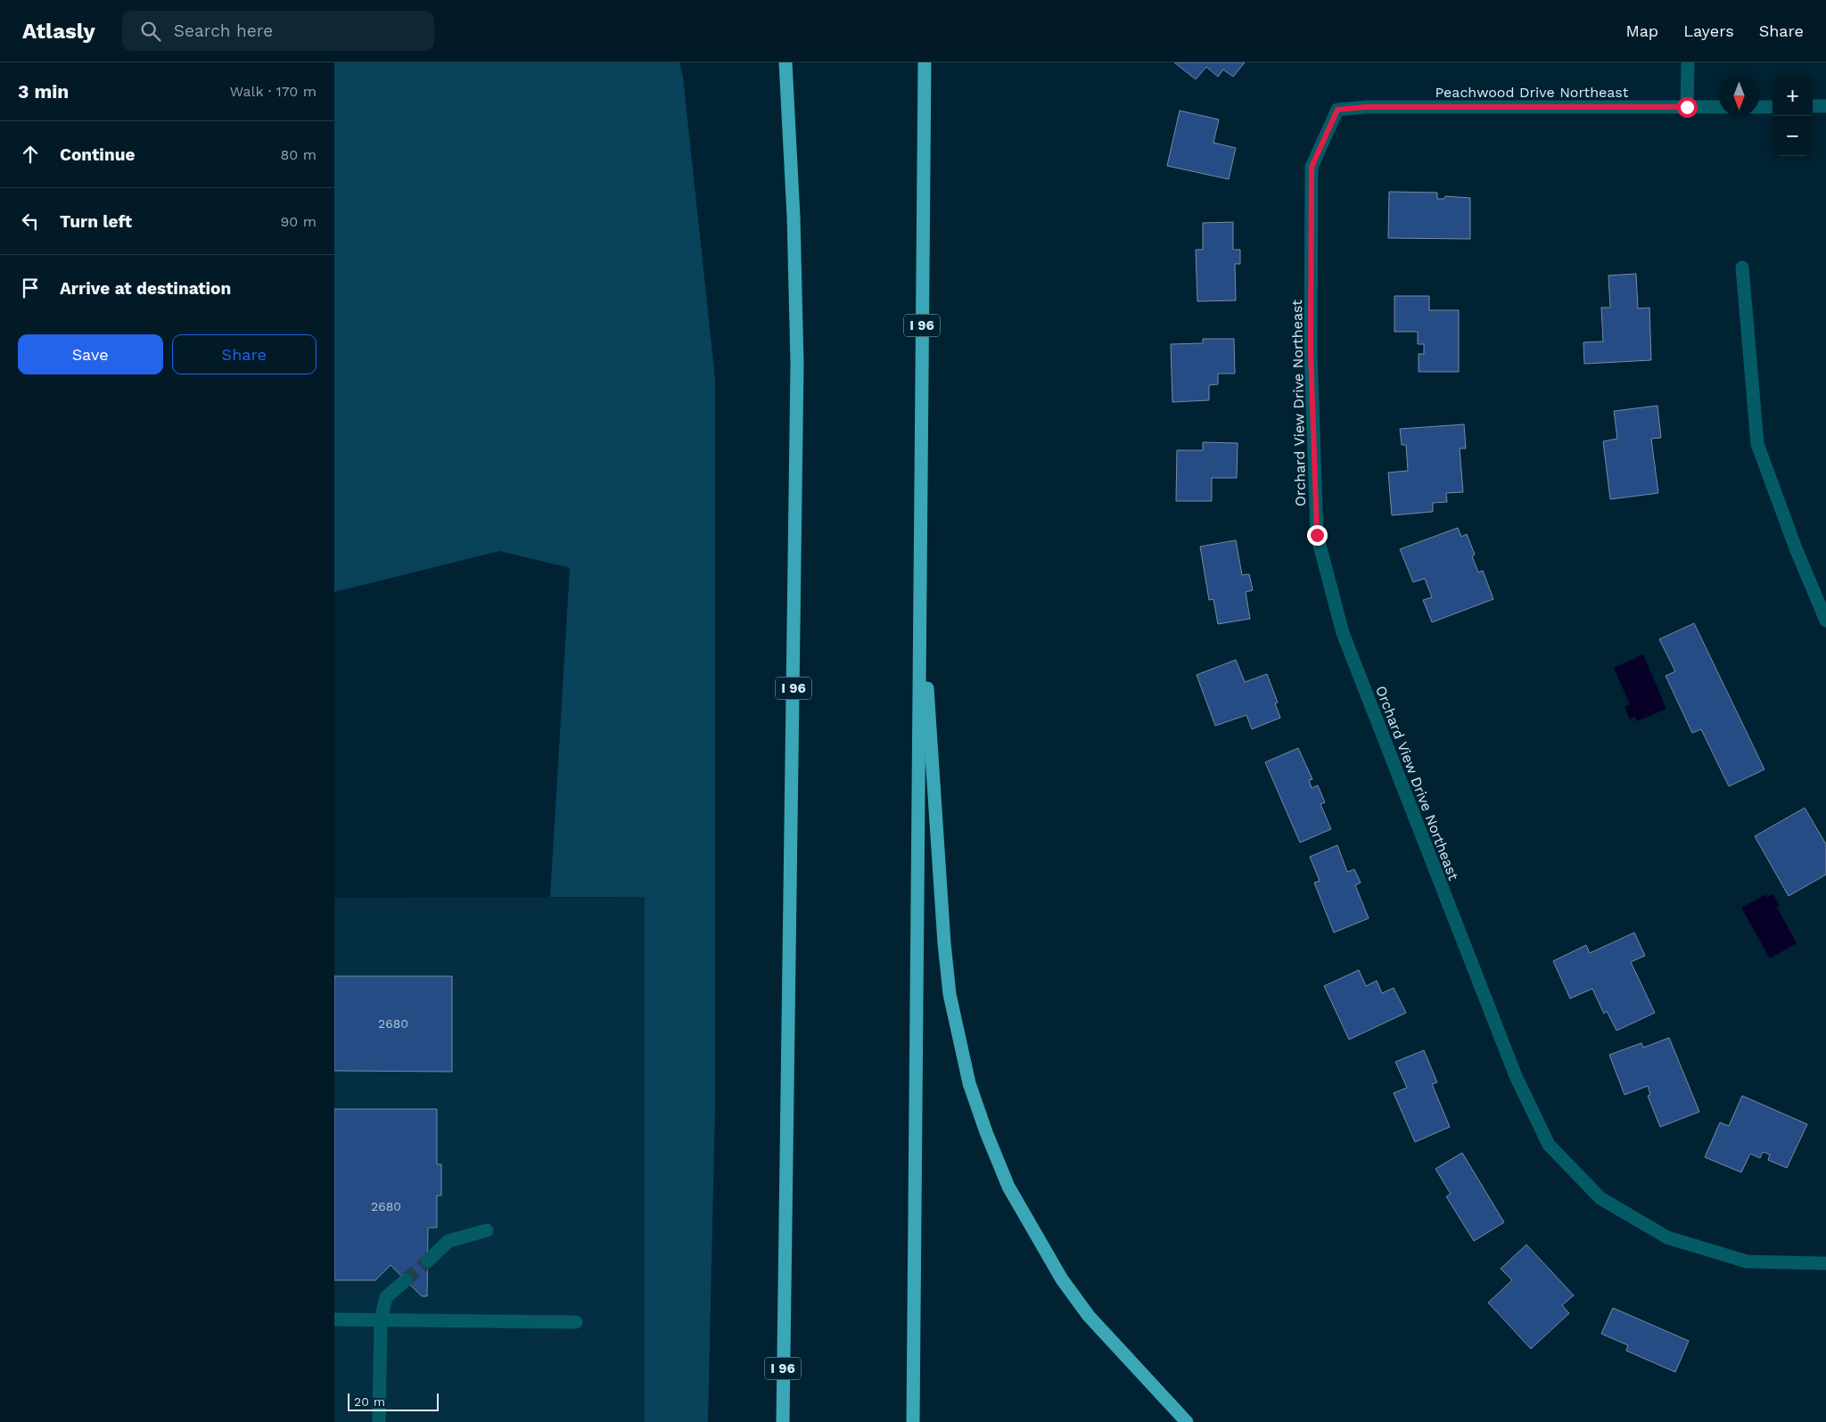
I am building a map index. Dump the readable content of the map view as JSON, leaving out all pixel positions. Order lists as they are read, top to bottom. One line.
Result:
{"streets":{"highway":["I 96"],"street":["Peachwood Drive Northeast","Orchard View Drive Northeast"]},"crossings":[["Peachwood Drive Northeast","Orchard View Drive Northeast"]],"house_numbers":["2680","2680"],"scale_bar":"20 m","north":"bottom","page":{"header":"Atlasly","search":"Search here","nav":["Map","Layers","Share"],"heading":["3 min","Walk · 170 m"],"map_buttons":["+","−"],"list":[["Continue","80 m"],["Turn left","90 m"],"Arrive at destination"],"buttons":["Save","Share"],"scale":"20 m"}}
